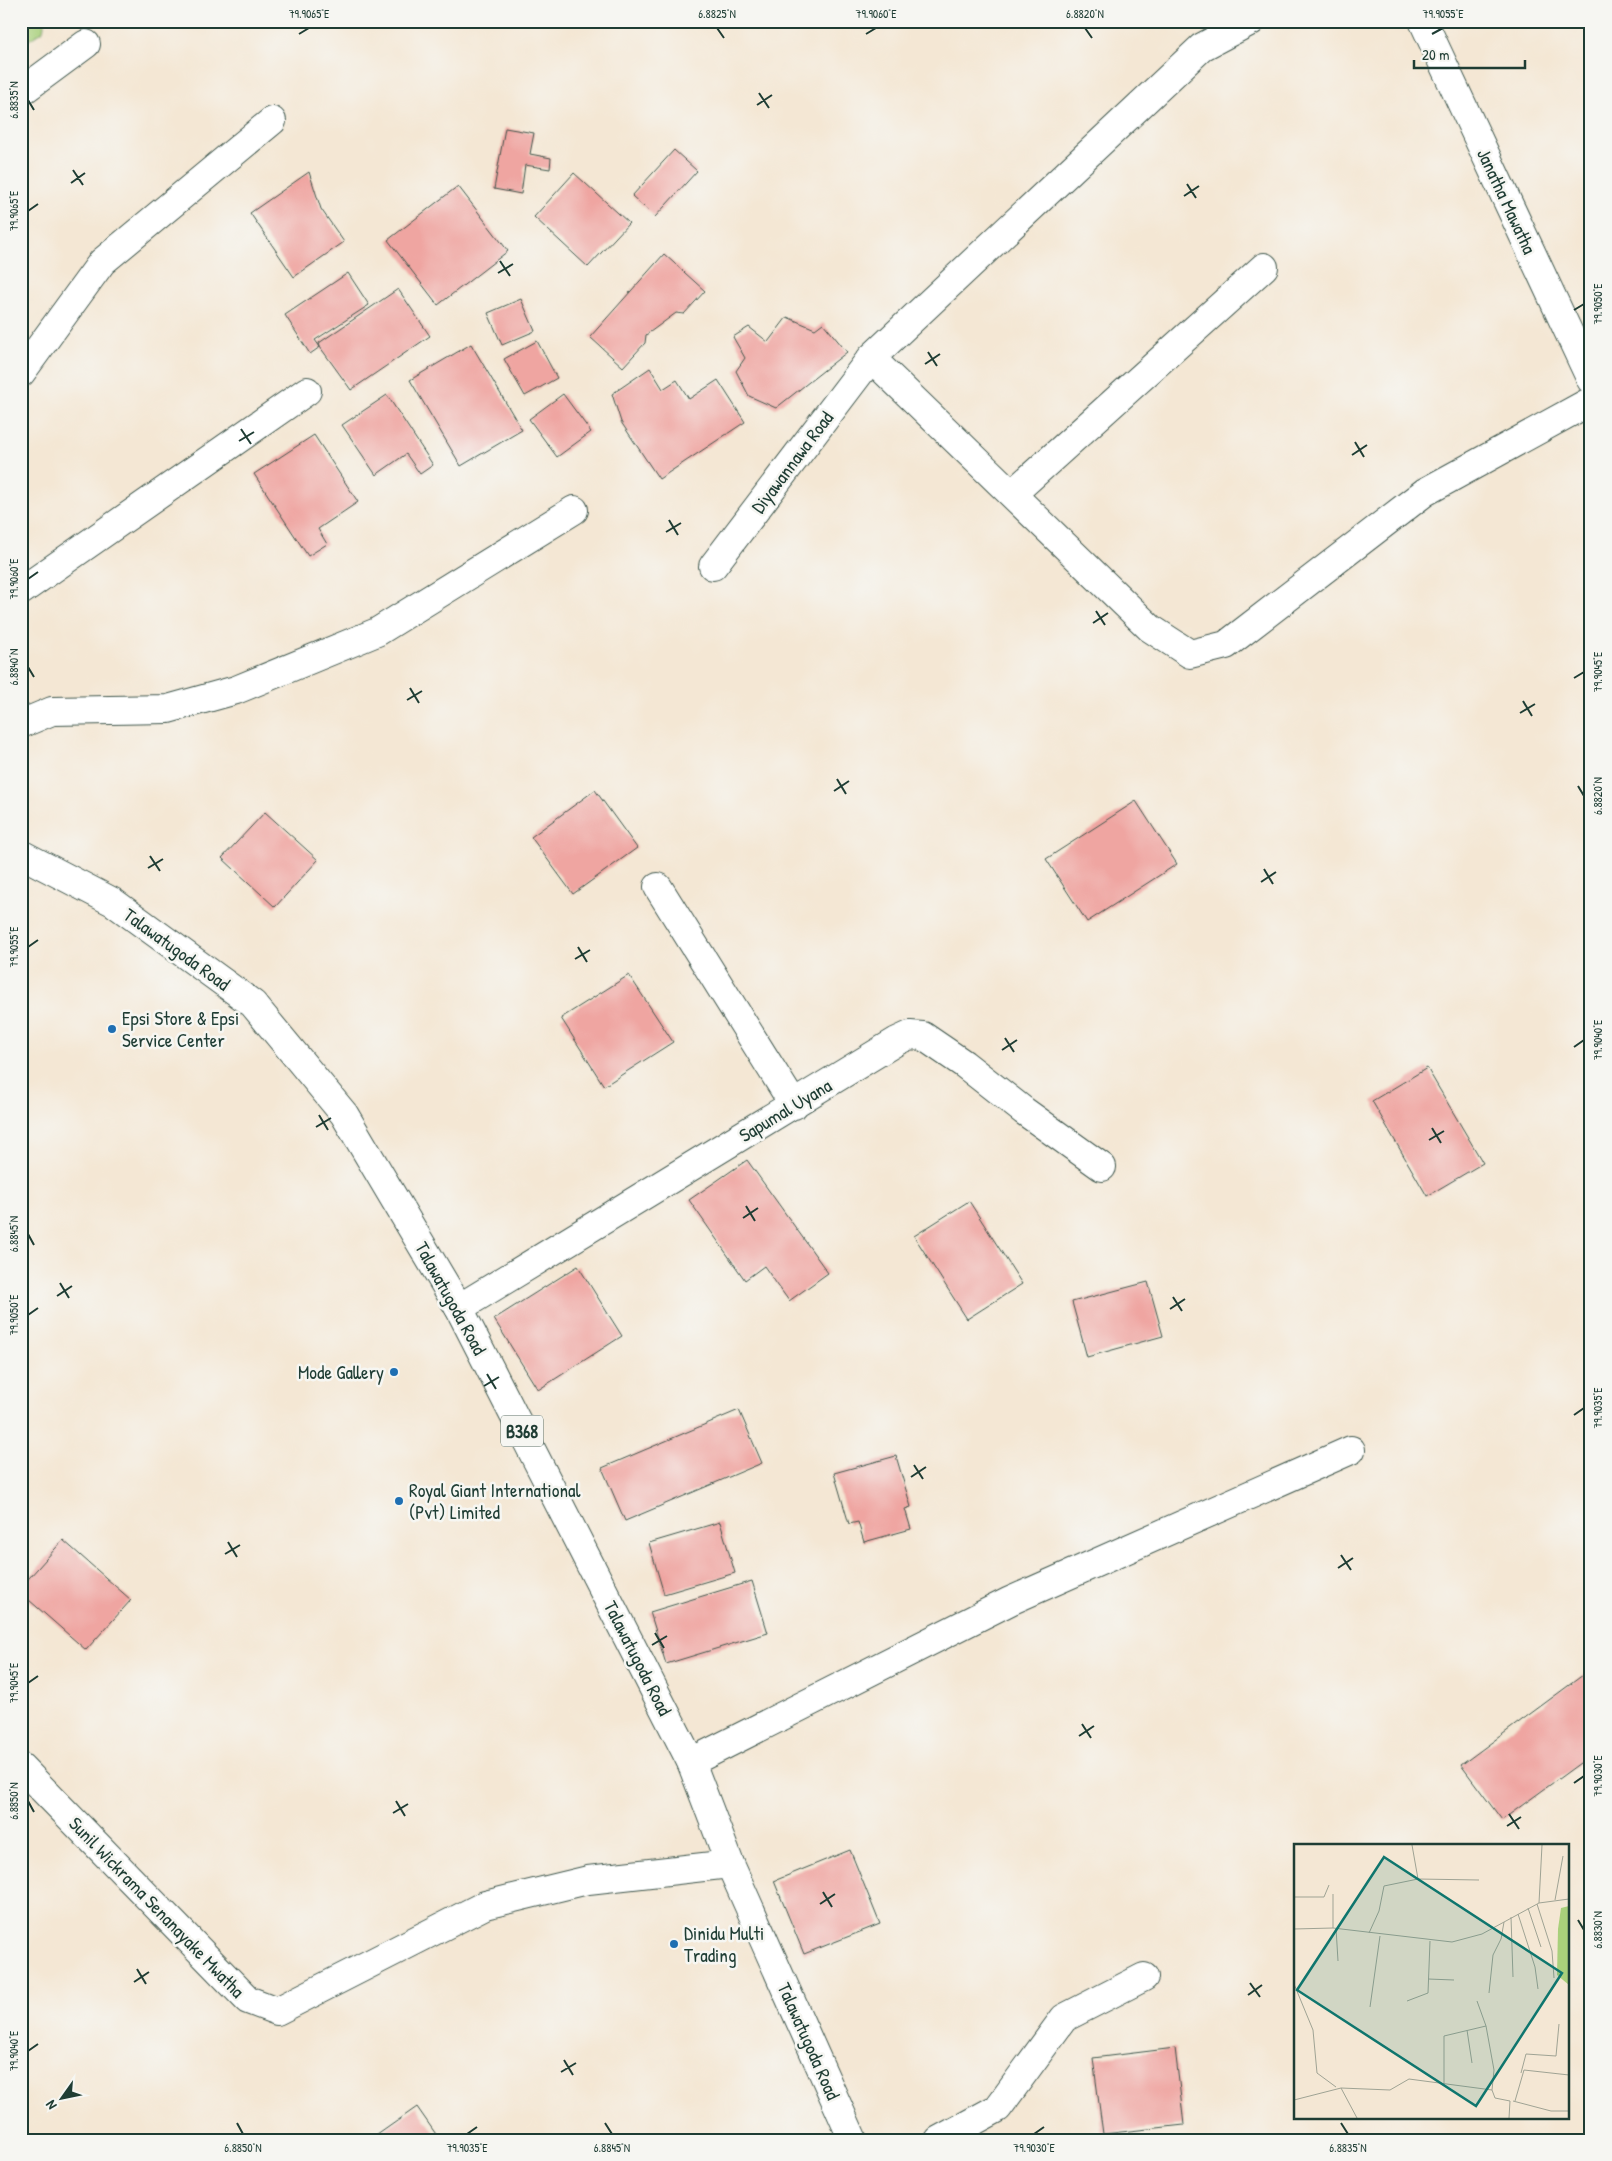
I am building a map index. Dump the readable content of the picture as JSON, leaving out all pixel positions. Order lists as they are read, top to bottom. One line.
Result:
{"streets":{"street":["Janatha Mawatha","Diyawannawa Road","Talawatugoda Road","Sapumal Uyana","B368","Sunil Wickrama Senanayake Mwatha"]},"crossings":[["Talawatugoda Road","Sapumal Uyana"],["Talawatugoda Road","Sunil Wickrama Senanayake Mwatha"]],"places":["Epsi Store & Epsi Service Center","Mode Gallery","Royal Giant International (Pvt) Limited","Dinidu Multi Trading"],"scale_bar":"20 m","north":"bottom left","coordinates":["79.9065°E","6.8825°N","79.9060°E","6.8820°N","79.9055°E","6.8835°N","79.9050°E","6.8840°N","79.9045°E","79.9040°E","6.8845°N","79.9035°E","79.9030°E","6.8850°N","6.8830°N"]}
